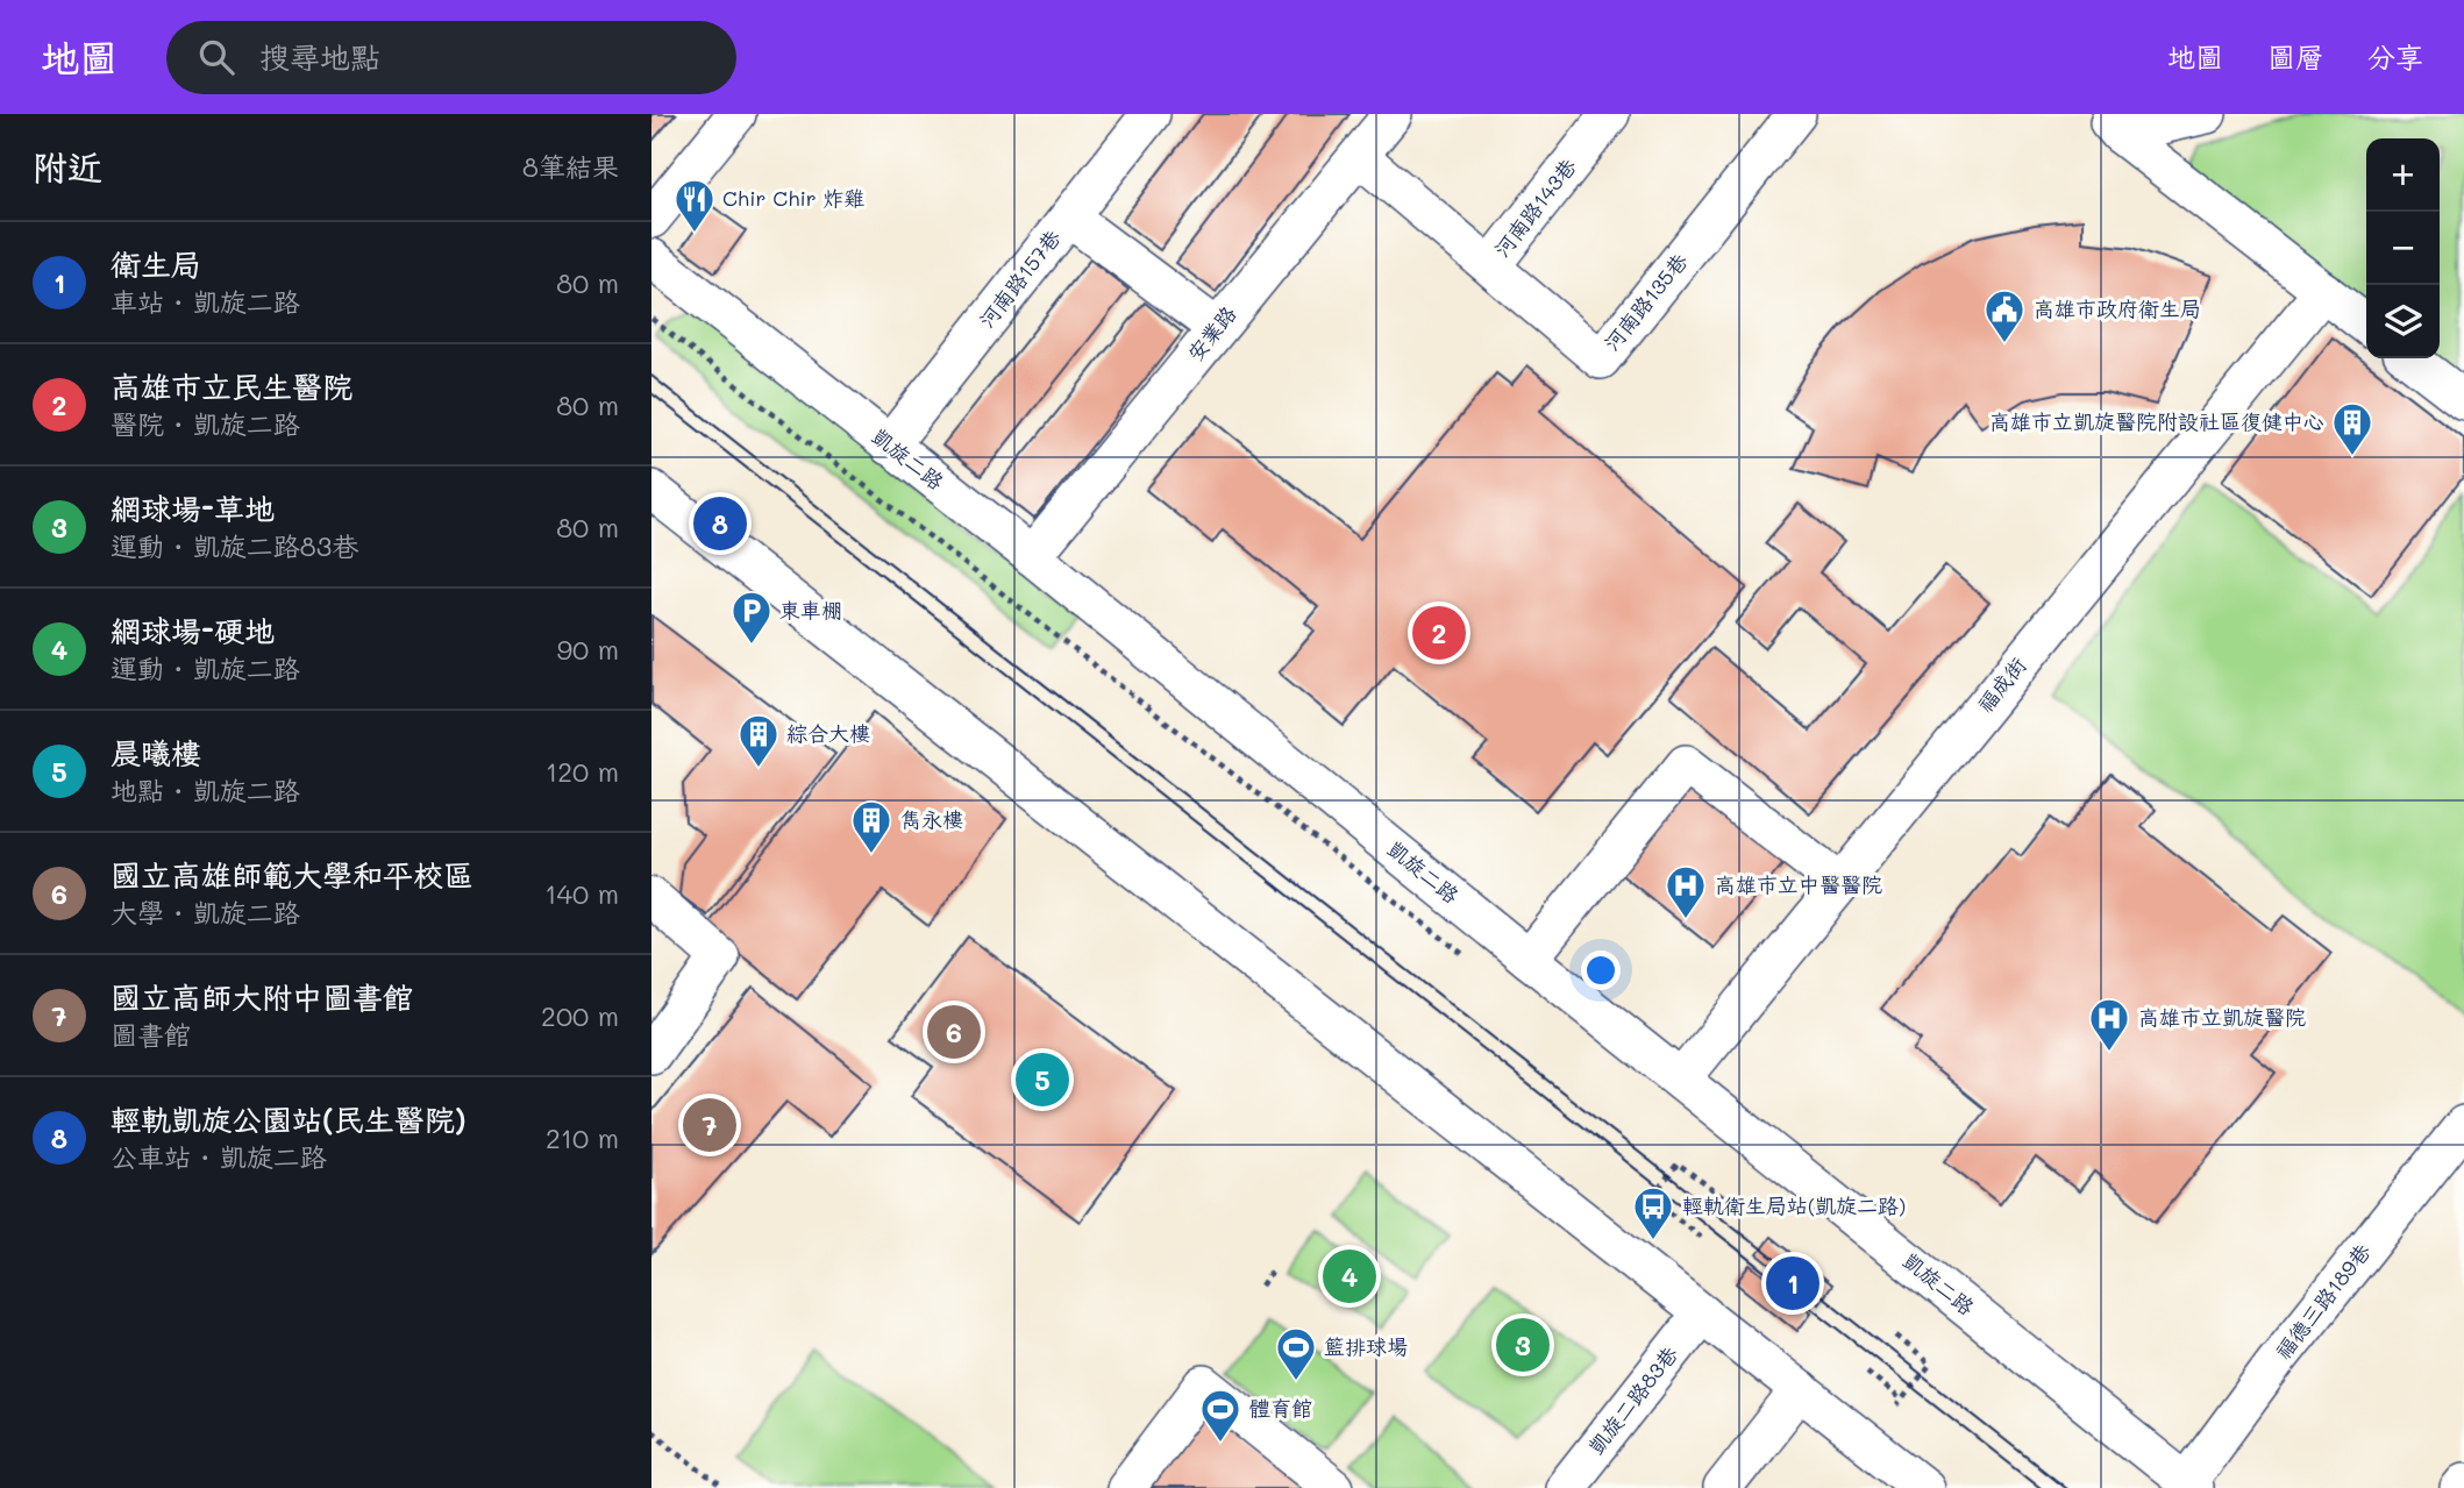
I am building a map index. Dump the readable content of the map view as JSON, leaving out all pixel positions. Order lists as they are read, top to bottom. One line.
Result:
{"streets":{"street":["河南路143巷","河南路157巷","河南路135巷","安業路","凱旋二路","福成街","福德三路189巷","凱旋二路83巷"]},"crossings":[["河南路143巷","河南路135巷"],["河南路157巷","凱旋二路"],["河南路135巷","安業路"],["安業路","凱旋二路"],["凱旋二路","福成街"],["凱旋二路","福德三路189巷"]],"places":{"restaurant":["Chir Chir 炸雞"],"public building":["高雄市政府衛生局"],"building":["高雄市立凱旋醫院附設社區復健中心","綜合大樓","雋永樓"],"parking":["東車棚"],"hospital":["高雄市立中醫醫院","高雄市立凱旋醫院"],"bus stop":["輕軌衛生局站(凱旋二路)"],"sports":["籃排球場","體育館"]},"page":{"header":"地圖","search":"搜尋地點","nav":["地圖","圖層","分享"],"heading":["附近","8筆結果"],"map_buttons":["+","−"],"list":[{"mark":"1","name":"衛生局","note":"車站 · 凱旋二路","value":"80 m"},{"mark":"2","name":"高雄市立民生醫院","note":"醫院 · 凱旋二路","value":"80 m"},{"mark":"3","name":"網球場-草地","note":"運動 · 凱旋二路83巷","value":"80 m"},{"mark":"4","name":"網球場-硬地","note":"運動 · 凱旋二路","value":"90 m"},{"mark":"5","name":"晨曦樓","note":"地點 · 凱旋二路","value":"120 m"},{"mark":"6","name":"國立高雄師範大學和平校區","note":"大學 · 凱旋二路","value":"140 m"},{"mark":"7","name":"國立高師大附中圖書館","note":"圖書館","value":"200 m"},{"mark":"8","name":"輕軌凱旋公園站(民生醫院)","note":"公車站 · 凱旋二路","value":"210 m"}],"pins":["8","2","6","5","7","4","1","3"]}}
